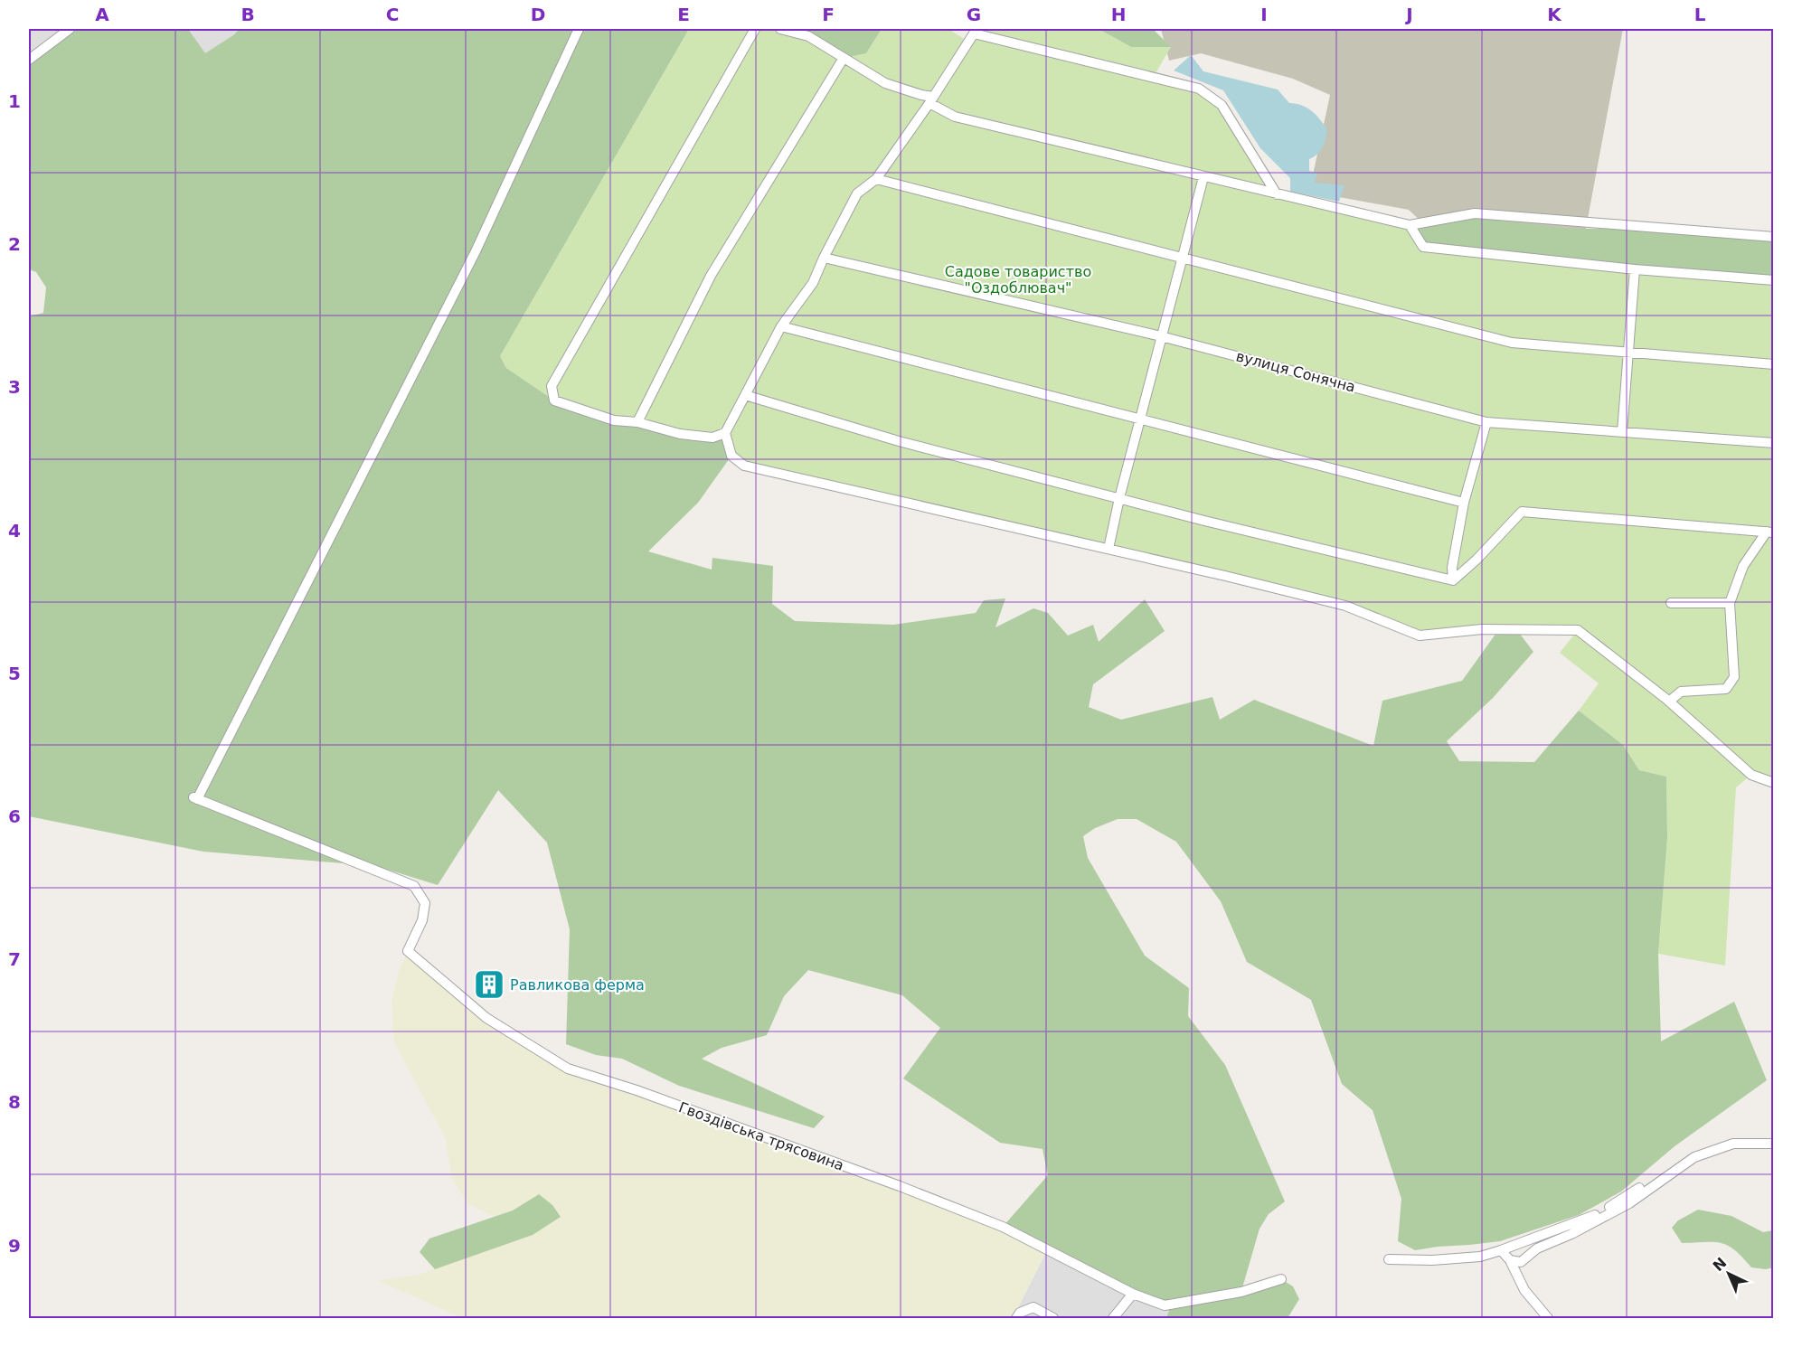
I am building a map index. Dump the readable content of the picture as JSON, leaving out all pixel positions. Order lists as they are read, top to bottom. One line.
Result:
{"streets":{"street":["вулиця Сонячна","Гвоздівська трясовина"]},"parks":["Садове товариство \"Оздоблювач\""],"places":{"building":["Равликова ферма"]},"north":"top left","grid":{"columns":["A","B","C","D","E","F","G","H","I","J","K","L"],"rows":["1","2","3","4","5","6","7","8","9"]}}
